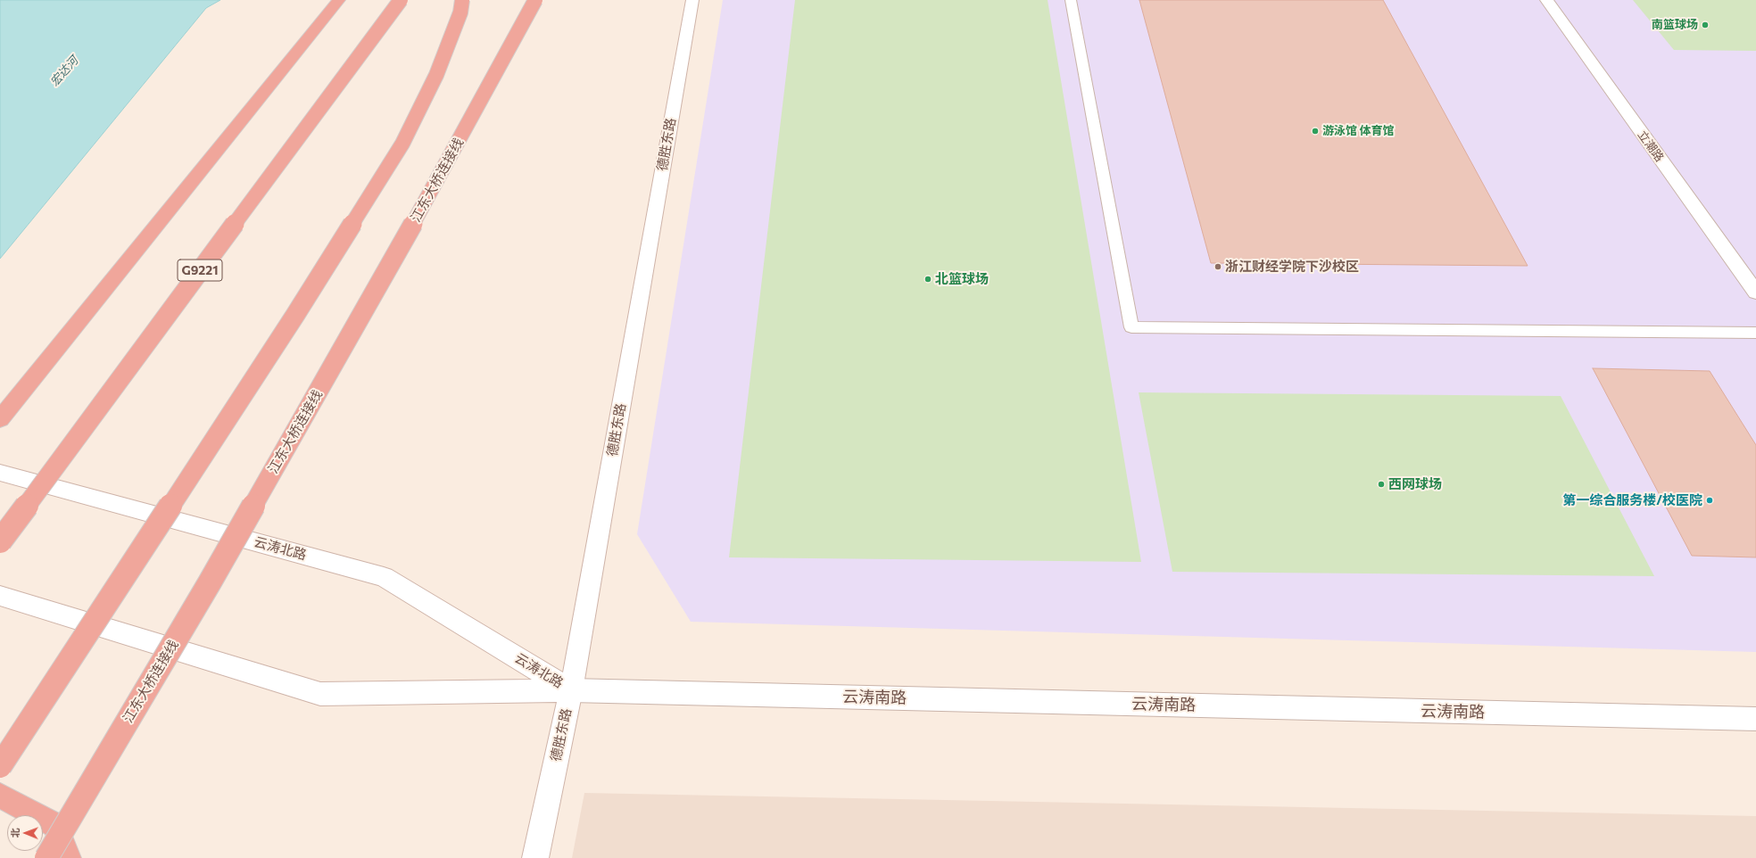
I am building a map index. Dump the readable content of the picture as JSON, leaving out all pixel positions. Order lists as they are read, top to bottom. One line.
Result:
{"streets":{"highway":["江东大桥连接线","G9221"],"main road":["德胜东路","立潮路","云涛北路","云涛南路"]},"crossings":[["德胜东路","云涛北路"],["德胜东路","云涛南路"],["云涛北路","云涛南路"]],"water":["宏达河"],"places":["南篮球场","游泳馆 体育馆","浙江财经学院下沙校区","北篮球场","西网球场","第一综合服务楼/校医院"],"north":"left"}
